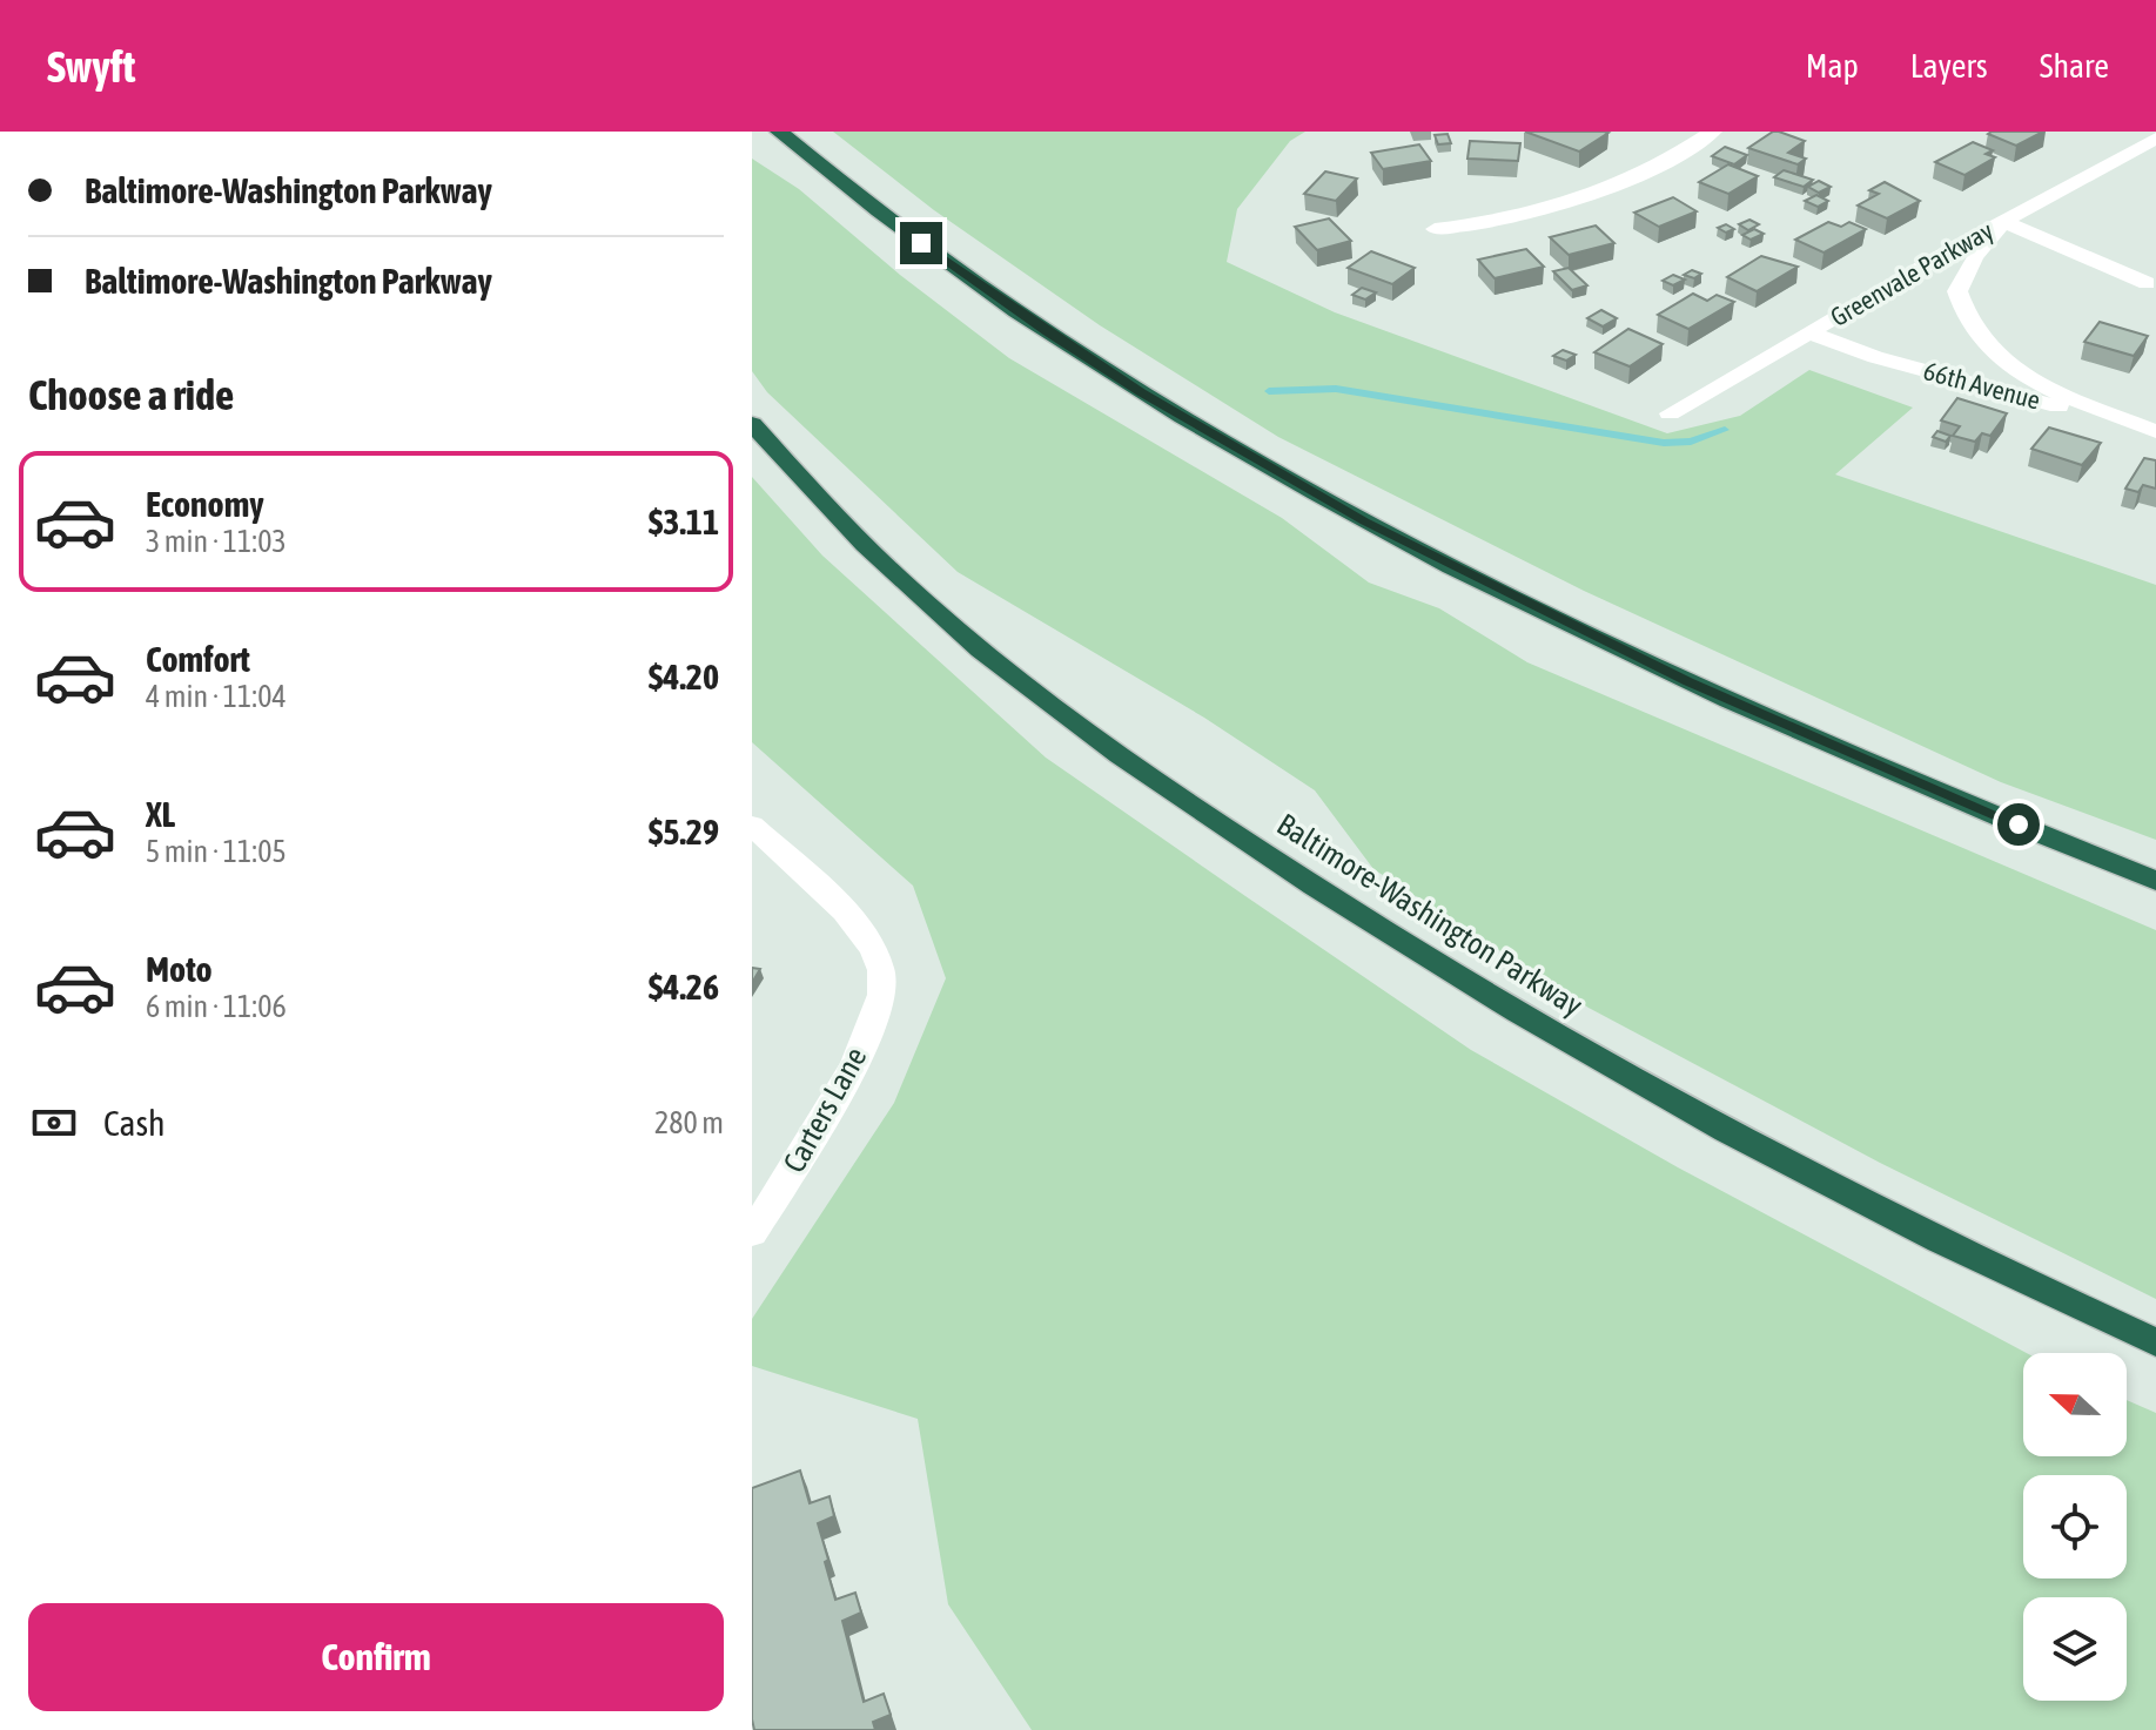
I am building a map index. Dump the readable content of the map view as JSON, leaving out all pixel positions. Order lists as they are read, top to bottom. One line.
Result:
{"streets":{"highway":["Baltimore-Washington Parkway"],"street":["Greenvale Parkway","66th Avenue","Carters Lane"]},"crossings":[["Greenvale Parkway","66th Avenue"]],"north":"left","page":{"header":"Swyft","nav":["Map","Layers","Share"],"banner":["Baltimore-Washington Parkway","Baltimore-Washington Parkway"],"heading":"Choose a ride","list":[{"name":"Economy","note":"3 min · 11:03","value":"$3.11"},{"name":"Comfort","note":"4 min · 11:04","value":"$4.20"},{"name":"XL","note":"5 min · 11:05","value":"$5.29"},{"name":"Moto","note":"6 min · 11:06","value":"$4.26"}],"pay":["Cash","280 m"],"buttons":"Confirm"}}
